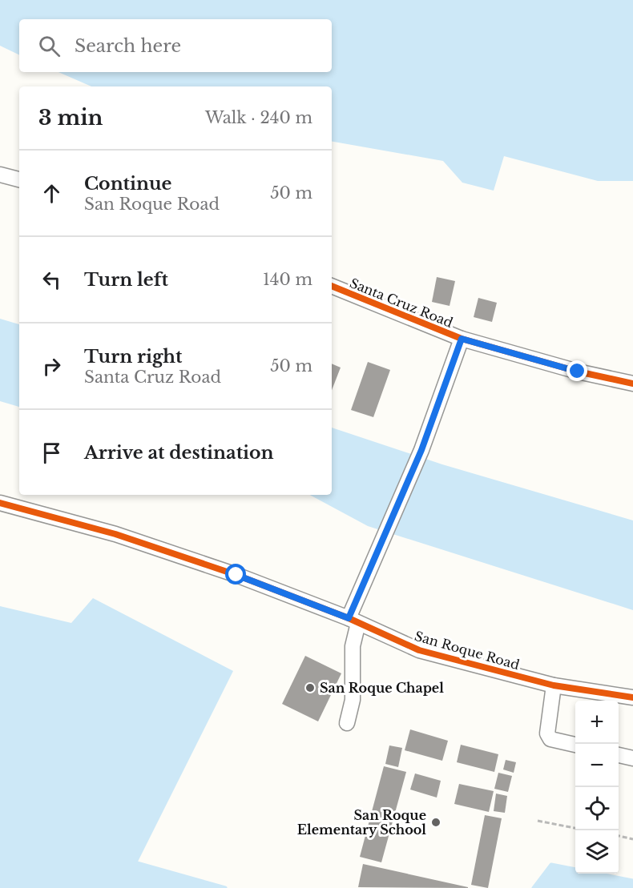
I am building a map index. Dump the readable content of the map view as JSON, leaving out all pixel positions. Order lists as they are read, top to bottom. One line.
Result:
{"streets":{"street":["Santa Cruz Road","San Roque Road"]},"places":["San Roque Chapel","San Roque Elementary School"],"page":{"search":"Search here","heading":["3 min","Walk · 240 m"],"list":[["Continue","San Roque Road","50 m"],["Turn left","140 m"],["Turn right","Santa Cruz Road","50 m"],"Arrive at destination"],"map_buttons":["+","−"]}}
